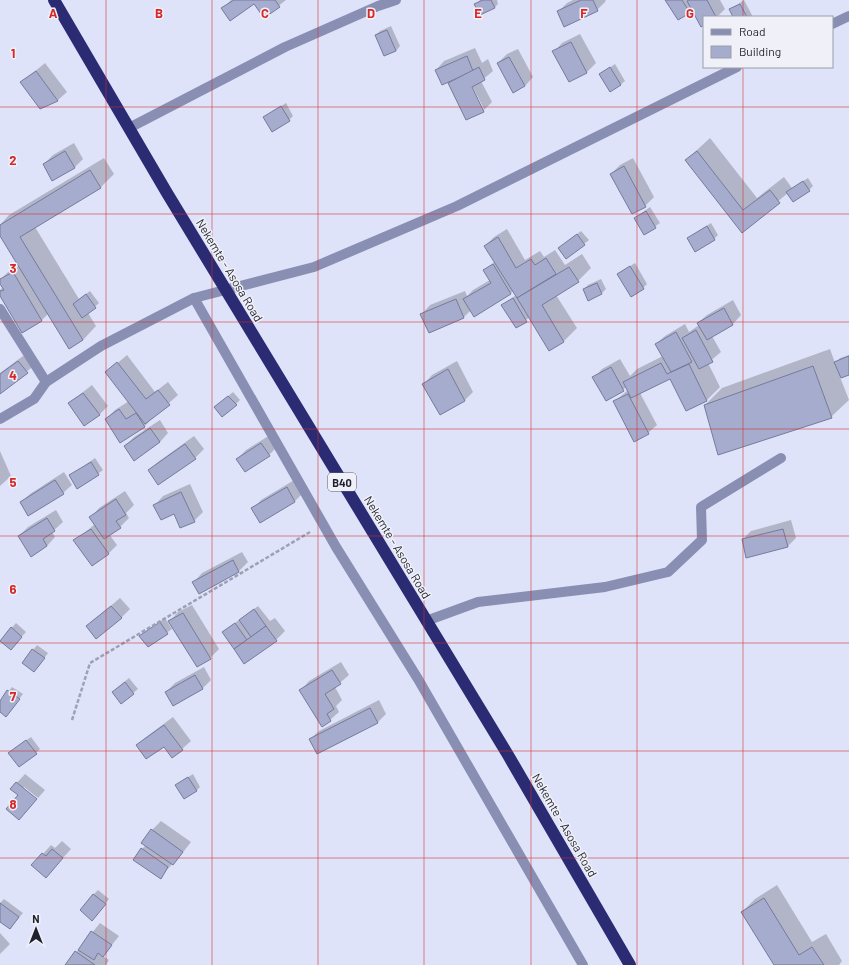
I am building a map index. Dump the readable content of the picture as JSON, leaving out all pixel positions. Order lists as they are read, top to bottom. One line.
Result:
{"streets":{"highway":["Nekemte - Asosa Road","B40"]},"legend":["Road","Building"],"north":"top","grid":{"columns":["A","B","C","D","E","F","G"],"rows":["1","2","3","4","5","6","7","8"]}}
